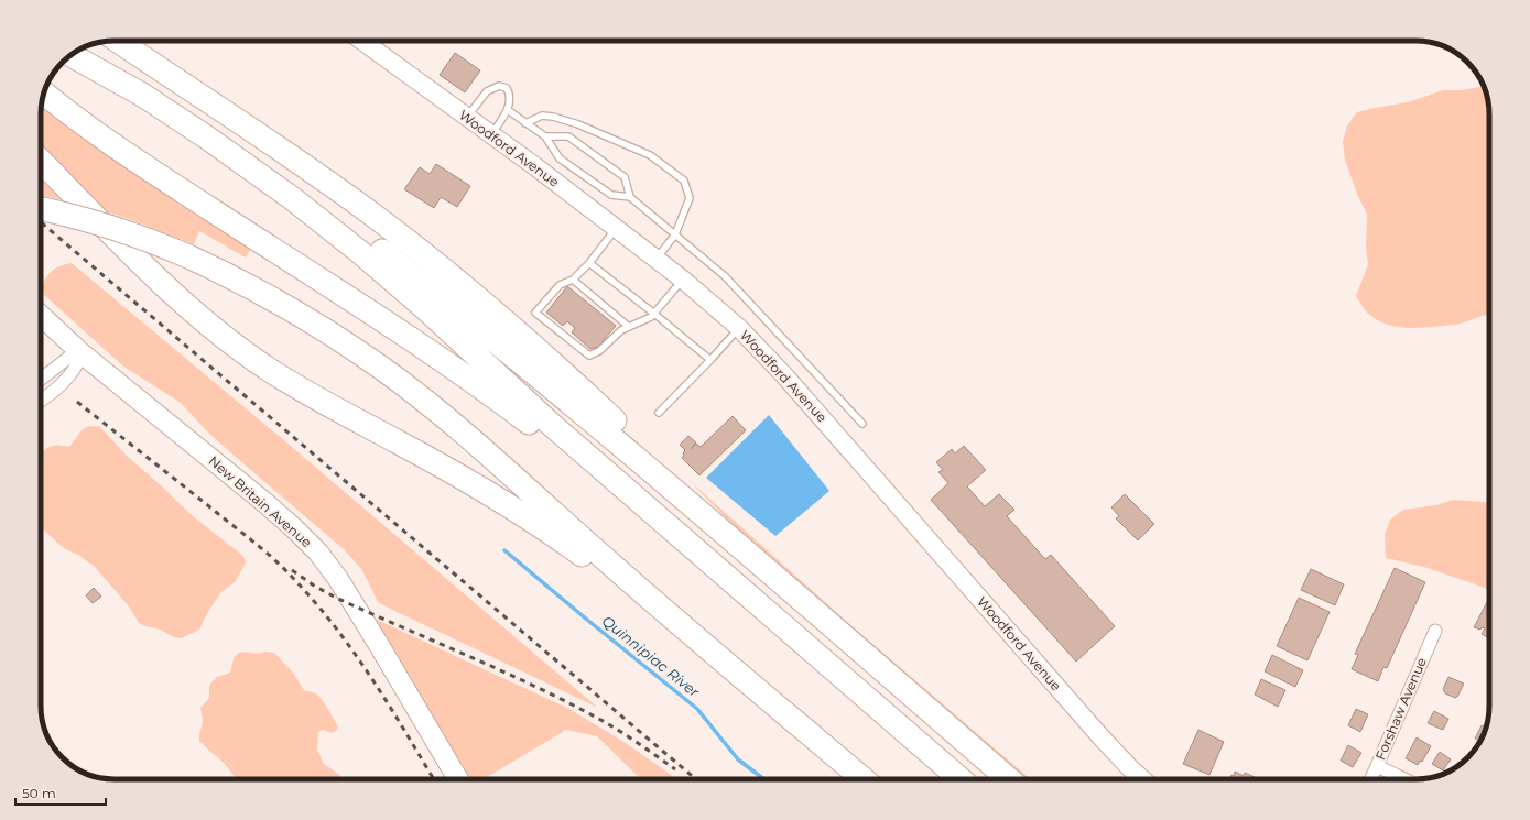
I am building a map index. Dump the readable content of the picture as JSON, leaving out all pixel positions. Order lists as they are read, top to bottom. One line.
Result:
{"streets":{"main road":["New Britain Avenue"],"street":["Woodford Avenue","Forshaw Avenue"]},"water":["Quinnipiac River"],"scale_bar":"50 m"}
